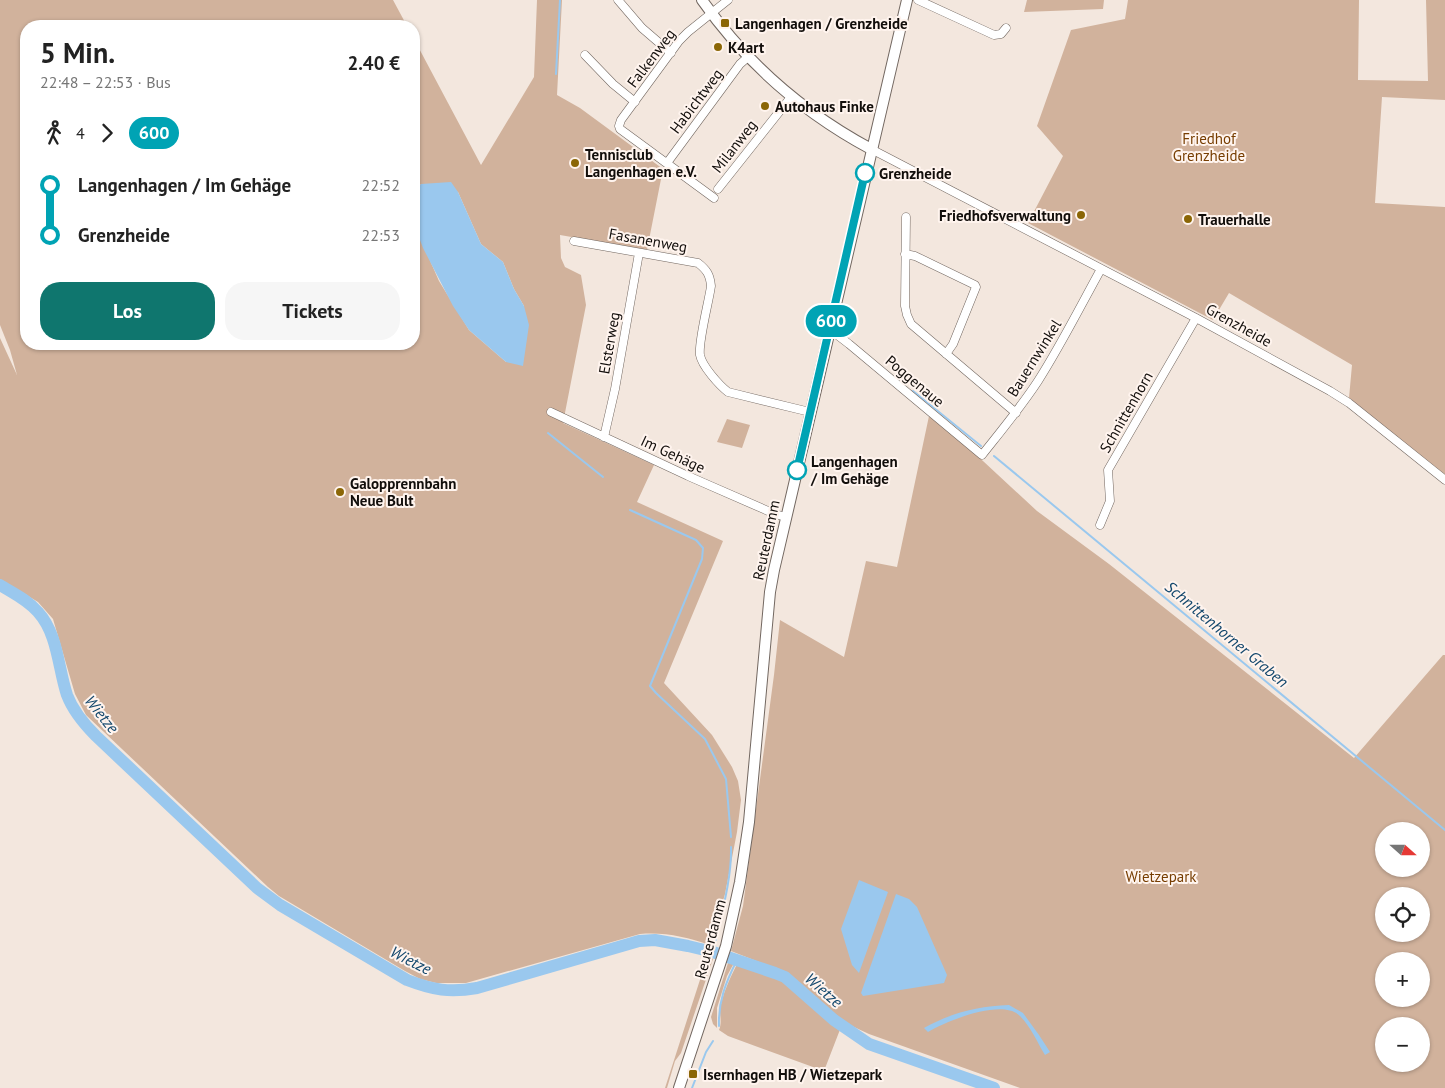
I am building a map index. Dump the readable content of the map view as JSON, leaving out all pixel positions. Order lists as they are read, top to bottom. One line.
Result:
{"streets":{"street":["Falkenweg","Habichtweg","Milanweg","Fasanenweg","Grenzheide","Elsterweg","Bauernwinkel","Poggenaue","Schnittenhorn","Im Gehäge","Reuterdamm"]},"crossings":[["Falkenweg","Habichtweg"],["Fasanenweg","Elsterweg"],["Fasanenweg","Reuterdamm"],["Grenzheide","Bauernwinkel"],["Grenzheide","Schnittenhorn"],["Grenzheide","Reuterdamm"],["Elsterweg","Im Gehäge"],["Bauernwinkel","Poggenaue"],["Poggenaue","Reuterdamm"],["Im Gehäge","Reuterdamm"]],"water":["Schnittenhorner Graben","Wietze"],"parks":["Friedhof Grenzheide","Wietzepark"],"places":{"transit":["Langenhagen / Grenzheide","Isernhagen HB / Wietzepark"],"other":["K4art","Autohaus Finke","Tennisclub Langenhagen e.V.","Grenzheide","Friedhofsverwaltung","Trauerhalle","Langenhagen / Im Gehäge","Galopprennbahn Neue Bult"]},"lines":["bus line 600"],"north":"right","page":{"on_map":"600","heading":["5 Min.","22:48 – 22:53 · Bus","2.40 €"],"legs":["4","600"],"list":[{"name":"Langenhagen / Im Gehäge","value":"22:52"},{"name":"Grenzheide","value":"22:53"}],"buttons":["Los","Tickets"],"map_buttons":["+","−"]}}
